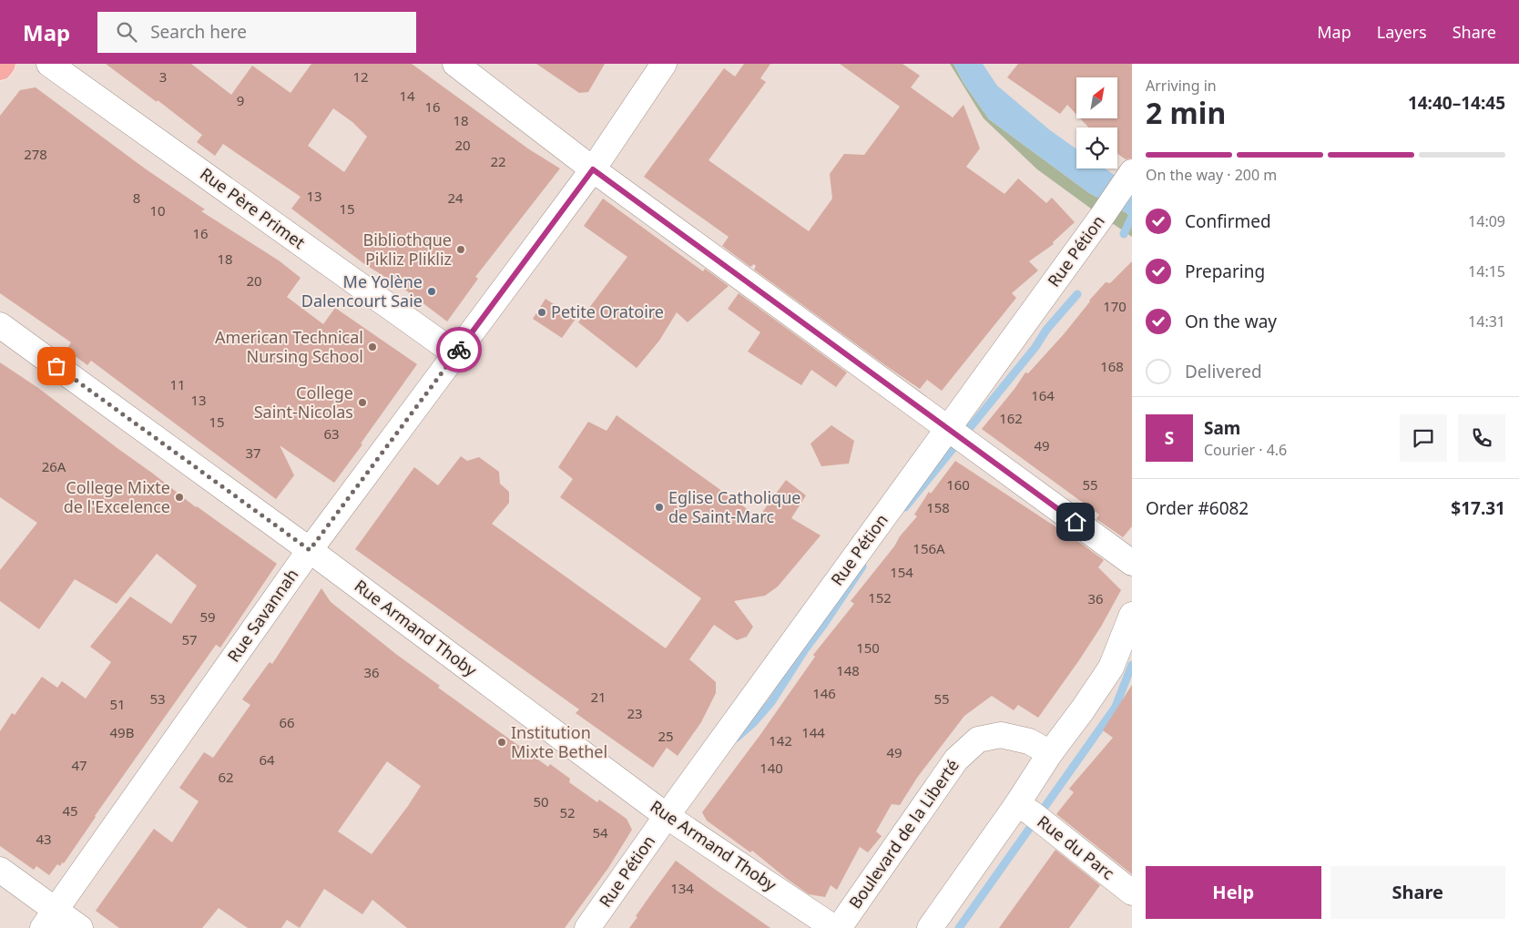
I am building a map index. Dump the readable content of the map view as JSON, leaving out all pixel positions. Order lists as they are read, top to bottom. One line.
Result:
{"streets":{"street":["Rue Père Primet","Rue Pétion","Rue Savannah","Rue Armand Thoby","Boulevard de la Liberté","Rue du Parc"]},"crossings":[["Rue Père Primet","Rue Savannah"],["Rue Pétion","Rue Armand Thoby"],["Rue Savannah","Rue Armand Thoby"]],"places":["Bibliothque Pikliz Plikliz","Me Yolène Dalencourt Saie","Petite Oratoire","American Technical Nursing School","College Saint-Nicolas","College Mixte de l'Excelence","Eglise Catholique de Saint-Marc","Institution Mixte Bethel"],"house_numbers":["3","12","14","9","16","18","20","278","22","13","8","24","15","10","16","18","20","170","168","11","164","13","162","15","63","49","37","26A","160","55","158","156A","154","152","36","59","57","150","148","36","146","21","53","55","51","23","66","49B","144","25","142","49","64","47","140","62","50","45","52","54","43","134"],"north":"top right","page":{"header":"Map","search":"Search here","nav":["Map","Layers","Share"],"heading":["2 min","Arriving in","14:40–14:45"],"panel":["Sam","Courier · 4.6","Order #6082","$17.31"],"bar":"On the way · 200 m","list":[["Confirmed","14:09"],["Preparing","14:15"],["On the way","14:31"],"Delivered"],"round":"S","buttons":["Help","Share"]}}
